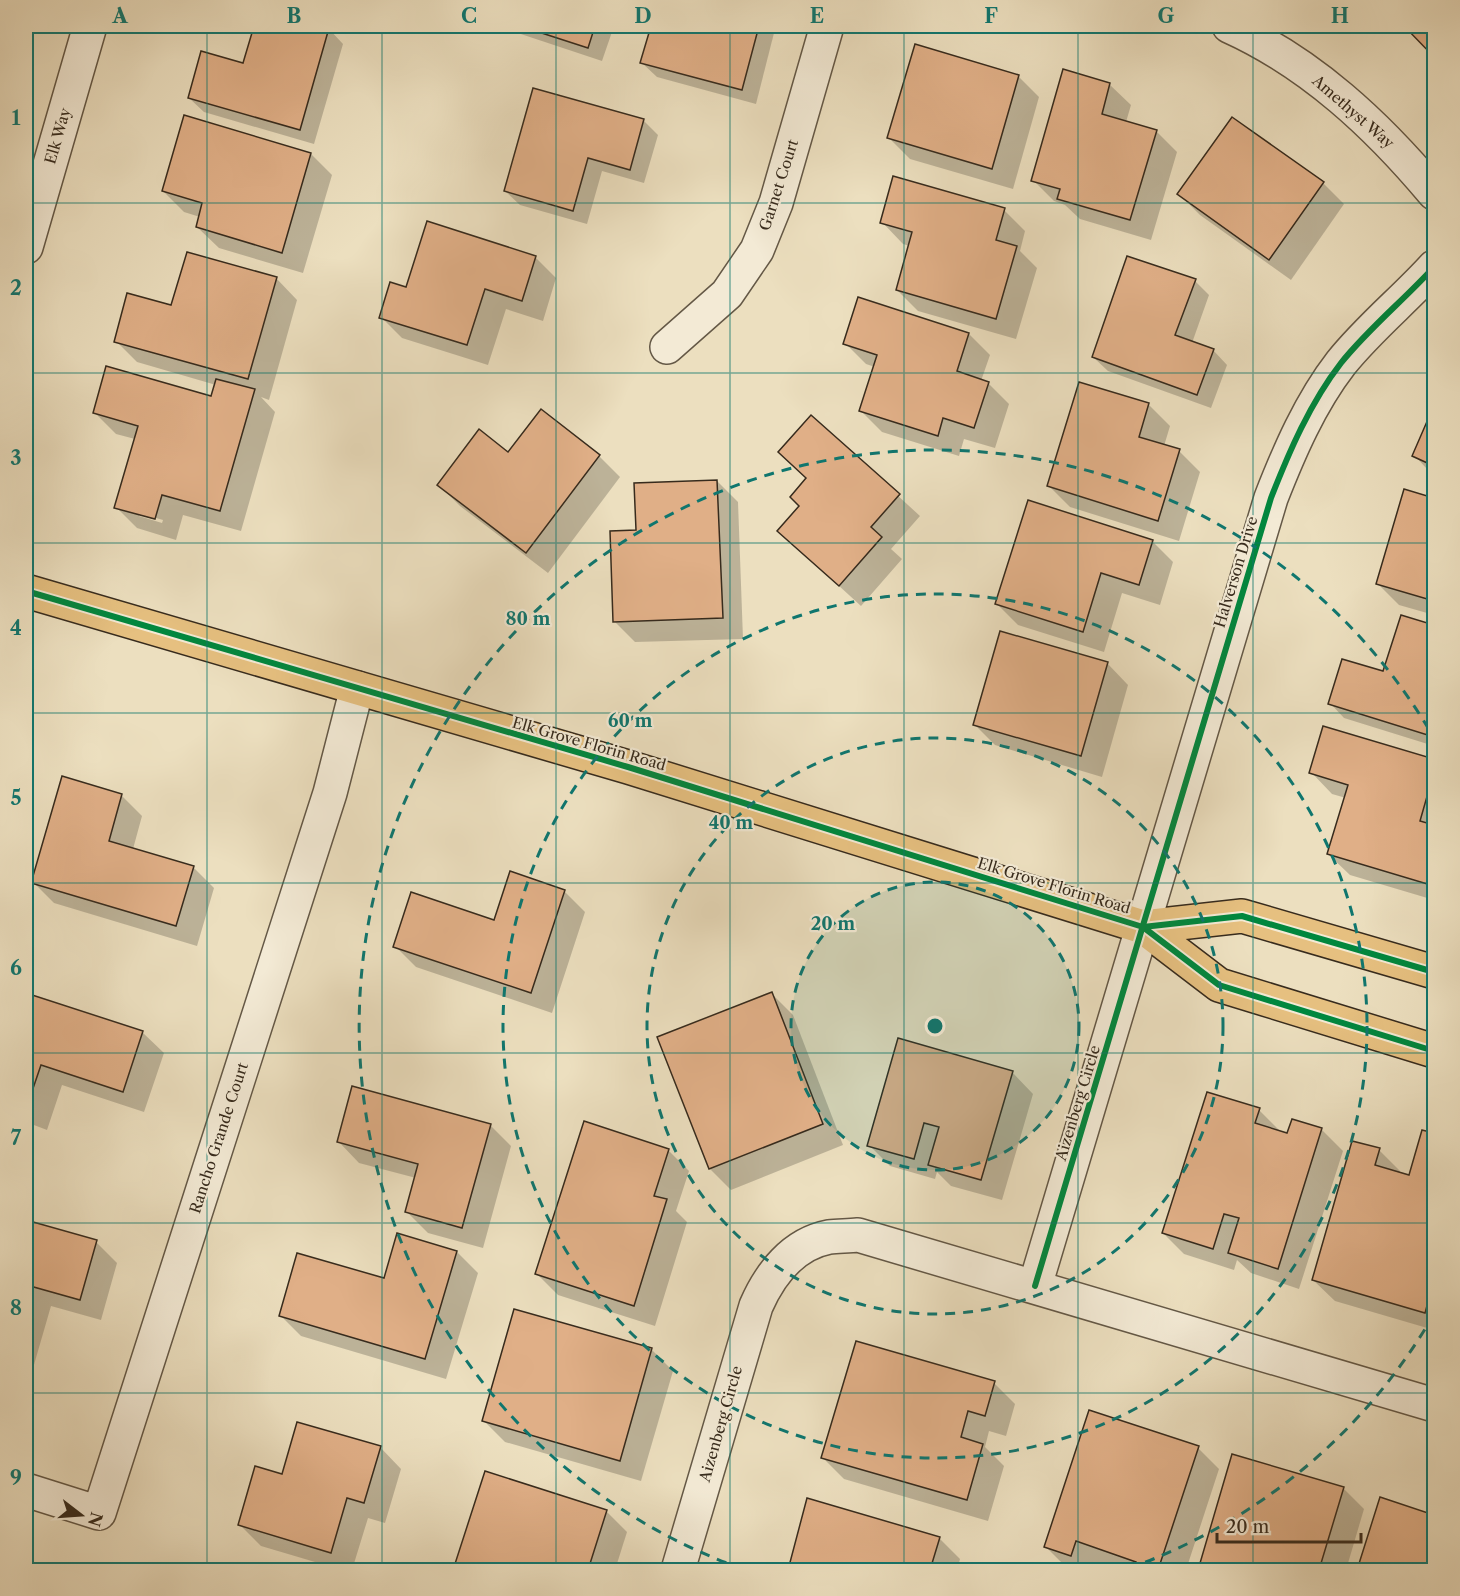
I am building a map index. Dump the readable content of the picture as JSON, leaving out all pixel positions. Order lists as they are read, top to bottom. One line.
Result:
{"streets":{"main road":["Elk Grove Florin Road"],"street":["Amethyst Way","Elk Way","Garnet Court","Halverson Drive","Aizenberg Circle","Rancho Grande Court"]},"crossings":[["Halverson Drive","Elk Grove Florin Road"],["Halverson Drive","Aizenberg Circle"],["Elk Grove Florin Road","Aizenberg Circle"],["Elk Grove Florin Road","Rancho Grande Court"]],"scale_bar":"20 m","north":"right","grid":{"columns":["A","B","C","D","E","F","G","H"],"rows":["1","2","3","4","5","6","7","8","9"]},"rings":["80 m","60 m","40 m","20 m"]}
